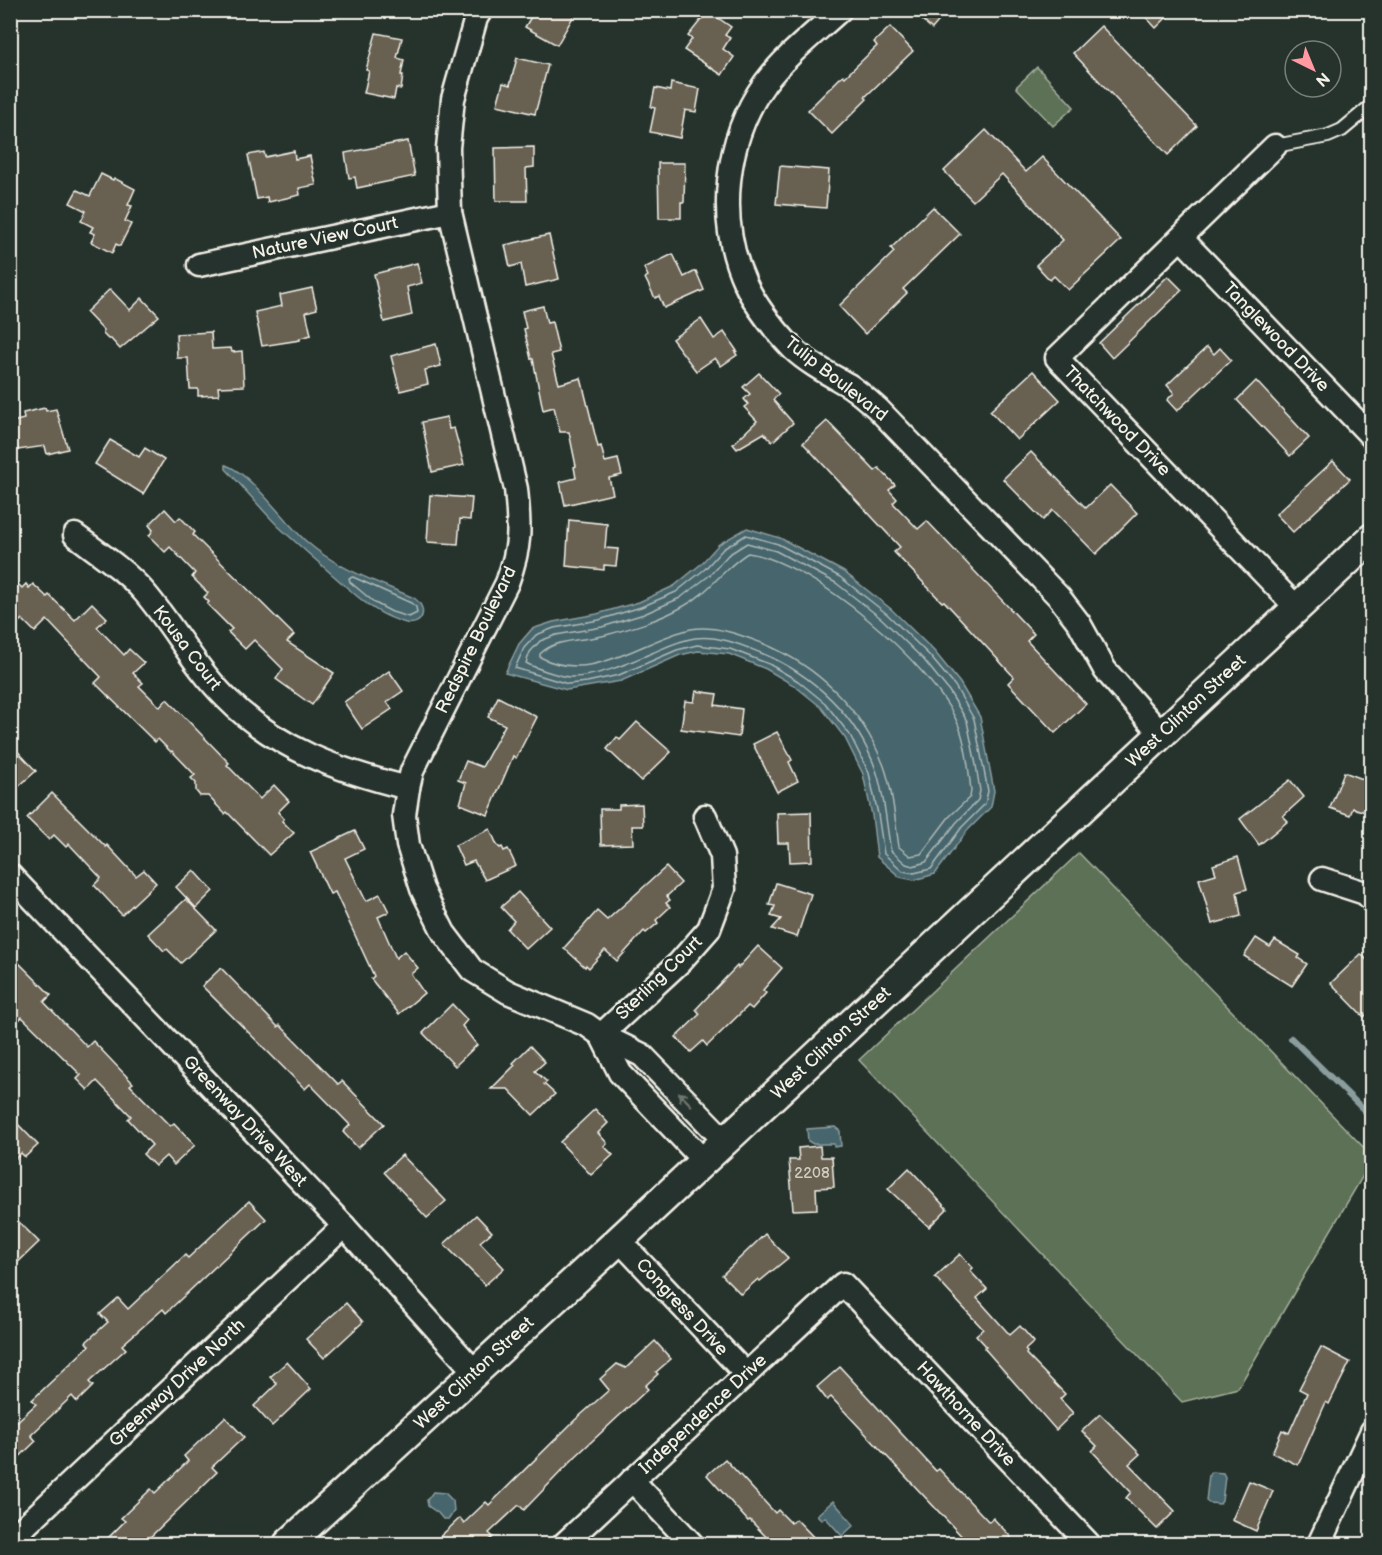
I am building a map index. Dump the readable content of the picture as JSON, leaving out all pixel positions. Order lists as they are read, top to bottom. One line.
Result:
{"streets":{"street":["Nature View Court","Tanglewood Drive","Tulip Boulevard","Thatchwood Drive","Redspire Boulevard","Kousa Court","West Clinton Street","Sterling Court","Greenway Drive West","Congress Drive","Greenway Drive North","Independence Drive","Hawthorne Drive"]},"crossings":[["Nature View Court","Redspire Boulevard"],["Tanglewood Drive","Thatchwood Drive"],["Tulip Boulevard","West Clinton Street"],["Thatchwood Drive","West Clinton Street"],["Redspire Boulevard","Kousa Court"],["Redspire Boulevard","West Clinton Street"],["Redspire Boulevard","Sterling Court"],["West Clinton Street","Greenway Drive West"],["West Clinton Street","Congress Drive"],["Greenway Drive West","Greenway Drive North"],["Congress Drive","Independence Drive"],["Independence Drive","Hawthorne Drive"]],"house_numbers":["2208"],"north":"bottom right"}
